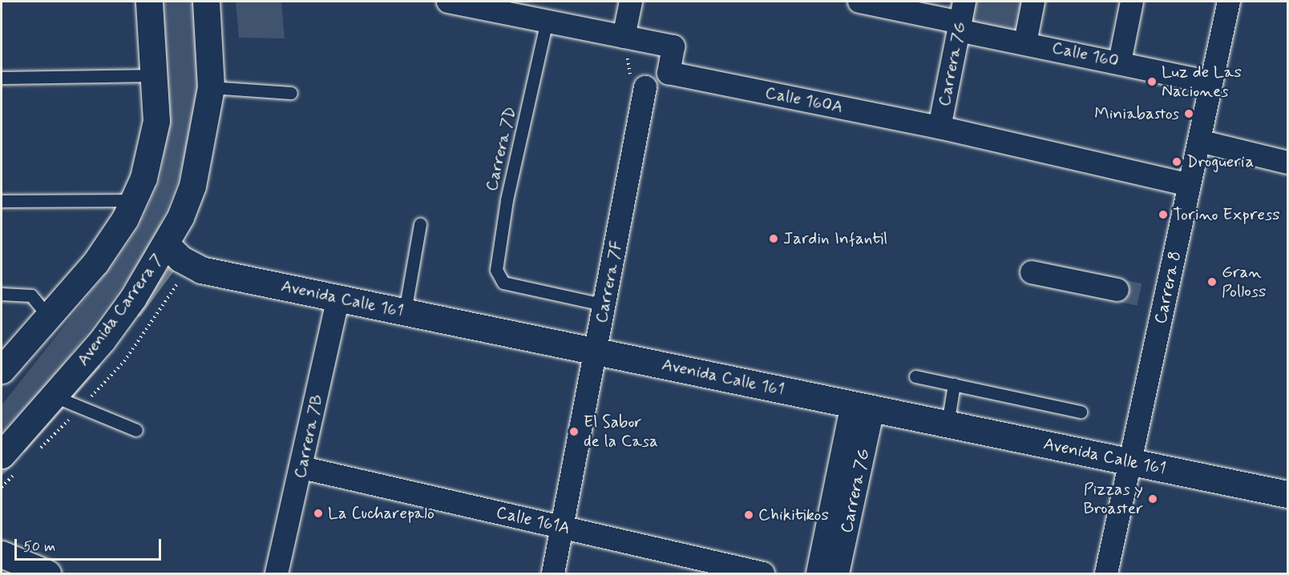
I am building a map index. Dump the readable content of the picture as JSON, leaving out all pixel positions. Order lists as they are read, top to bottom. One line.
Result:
{"streets":{"main road":["Avenida Calle 161","Avenida Carrera 7"],"street":["Calle 160","Carrera 7G","Calle 160A","Carrera 7F","Carrera 8","Carrera 7B","Calle 161A"],"lane":["Carrera 7D"]},"crossings":[["Calle 160","Carrera 7G"],["Calle 160","Carrera 8"],["Carrera 7G","Calle 160A"],["Carrera 7G","Avenida Calle 161"],["Calle 160A","Carrera 7D"],["Calle 160A","Carrera 8"],["Carrera 7D","Carrera 7F"],["Carrera 7F","Avenida Calle 161"],["Carrera 7F","Calle 161A"],["Carrera 8","Avenida Calle 161"],["Avenida Calle 161","Avenida Carrera 7"],["Avenida Calle 161","Carrera 7B"],["Carrera 7B","Calle 161A"]],"places":["Luz de Las Naciones","Miniabastos","Drogueria","Torino Express","Jardin Infantil","Gran Polloss","El Sabor de la Casa","Pizzas y Broaster","La Cucharepalo","Chikitikos"],"scale_bar":"50 m"}
